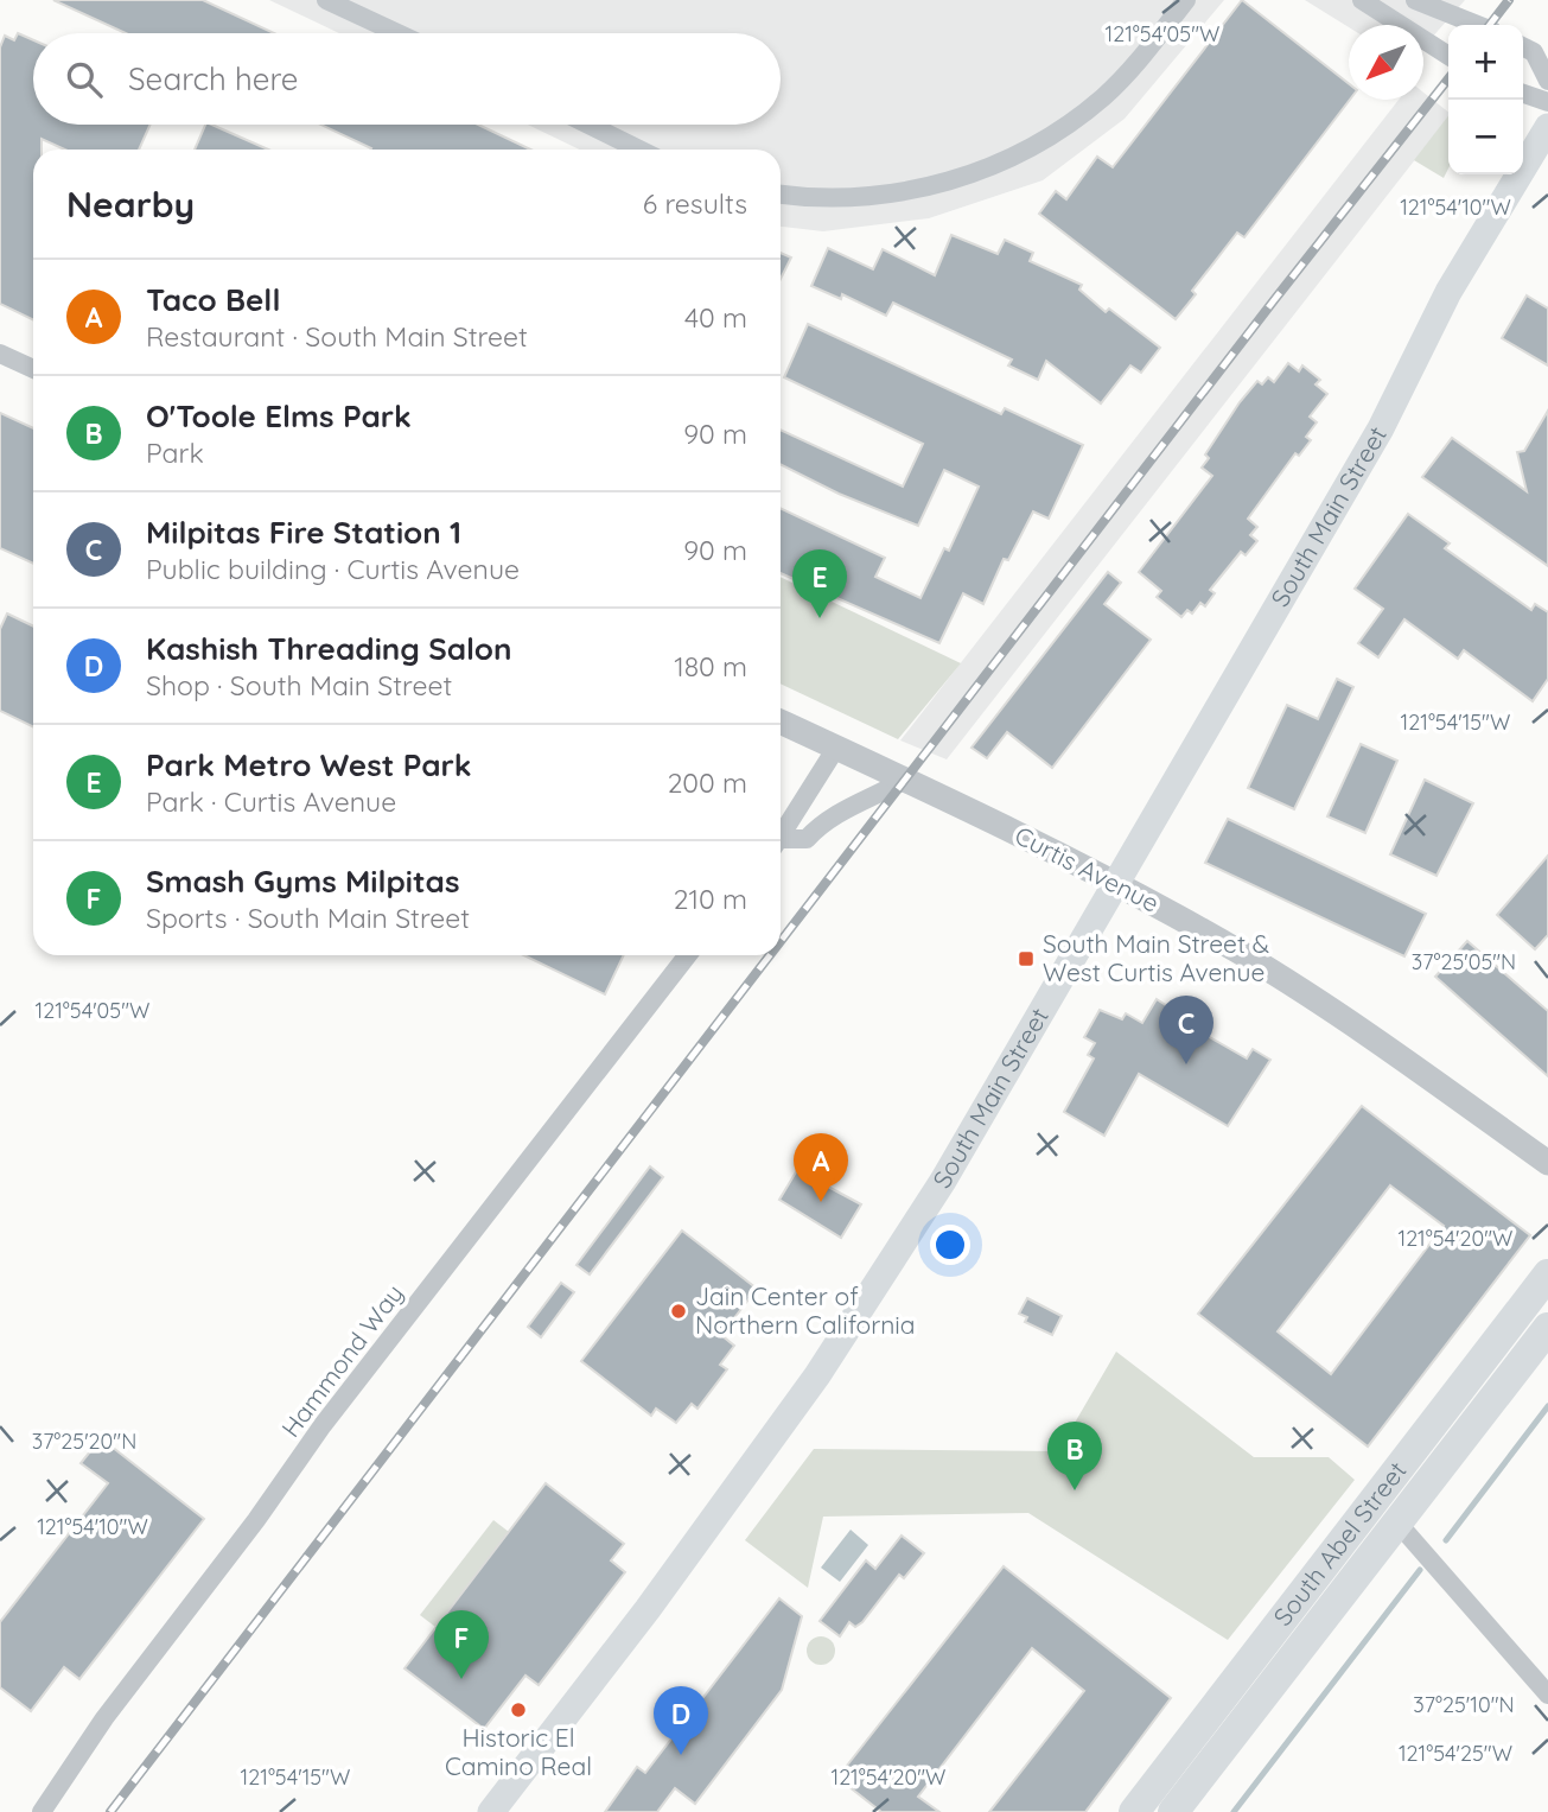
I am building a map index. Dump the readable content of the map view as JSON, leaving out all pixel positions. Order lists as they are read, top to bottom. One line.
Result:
{"streets":{"main road":["South Main Street","South Abel Street"],"street":["Curtis Avenue","Hammond Way"]},"crossings":[["South Main Street","Curtis Avenue"]],"places":{"transit":["South Main Street & West Curtis Avenue"],"other":["Jain Center of Northern California","Historic El Camino Real"]},"north":"bottom left","page":{"map_buttons":["+","−"],"search":"Search here","heading":["Nearby","6 results"],"list":[{"mark":"A","name":"Taco Bell","note":"Restaurant · South Main Street","value":"40 m"},{"mark":"B","name":"O'Toole Elms Park","note":"Park","value":"90 m"},{"mark":"C","name":"Milpitas Fire Station 1","note":"Public building · Curtis Avenue","value":"90 m"},{"mark":"D","name":"Kashish Threading Salon","note":"Shop · South Main Street","value":"180 m"},{"mark":"E","name":"Park Metro West Park","note":"Park · Curtis Avenue","value":"200 m"},{"mark":"F","name":"Smash Gyms Milpitas","note":"Sports · South Main Street","value":"210 m"}],"pins":["E","C","A","B","F","D"]},"coordinates":["121°54'05\"W","121°54'10\"W","121°54'15\"W","37°25'05\"N","121°54'20\"W","37°25'20\"N","37°25'10\"N","121°54'25\"W"]}
